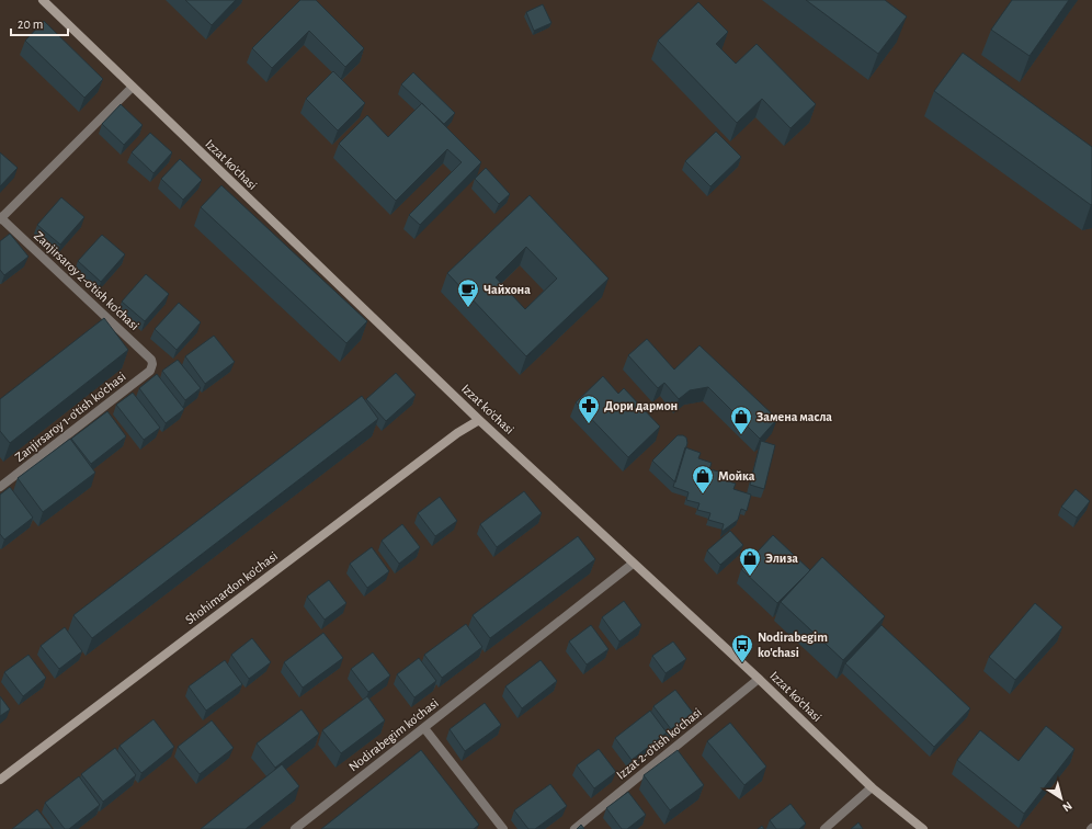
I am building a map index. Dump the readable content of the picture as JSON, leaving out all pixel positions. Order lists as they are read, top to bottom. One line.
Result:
{"streets":{"main road":["Izzat ko'chasi","Shohimardon ko'chasi"],"street":["Zanjirsaroy 2-o'tish ko'chasi","Zanjirsaroy 1-o'tish ko'chasi","Nodirabegim ko'chasi","Izzat 2-o'tish ko'chasi"]},"crossings":[["Izzat ko'chasi","Shohimardon ko'chasi"],["Izzat ko'chasi","Nodirabegim ko'chasi"],["Izzat ko'chasi","Izzat 2-o'tish ko'chasi"],["Zanjirsaroy 2-o'tish ko'chasi","Zanjirsaroy 1-o'tish ko'chasi"]],"places":{"cafe":["Чайхона"],"pharmacy":["Дори дармон"],"shop":["Замена масла","Мойка","Элиза"],"bus stop":["Nodirabegim ko'chasi"]},"scale_bar":"20 m","north":"bottom right"}
